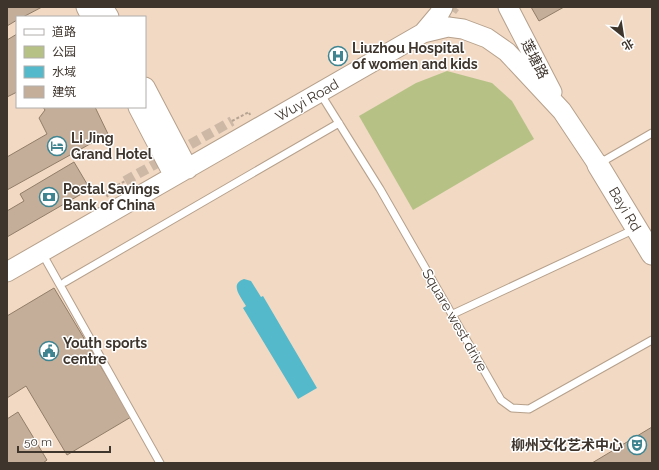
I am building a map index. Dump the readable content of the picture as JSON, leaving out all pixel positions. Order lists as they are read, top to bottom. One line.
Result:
{"streets":{"main road":["莲塘路","Wuyi Road","Bayi Rd"],"lane":["Square west drive"]},"crossings":[["莲塘路","Wuyi Road"],["Wuyi Road","Bayi Rd"],["Wuyi Road","Square west drive"]],"places":{"hospital":["Liuzhou Hospital of women and kids"],"hotel":["Li Jing Grand Hotel"],"bank":["Postal Savings Bank of China"],"public building":["Youth sports centre"],"theatre":["柳州文化艺术中心"]},"legend":["道路","公园","水域","建筑"],"scale_bar":"50 m","north":"bottom right"}
